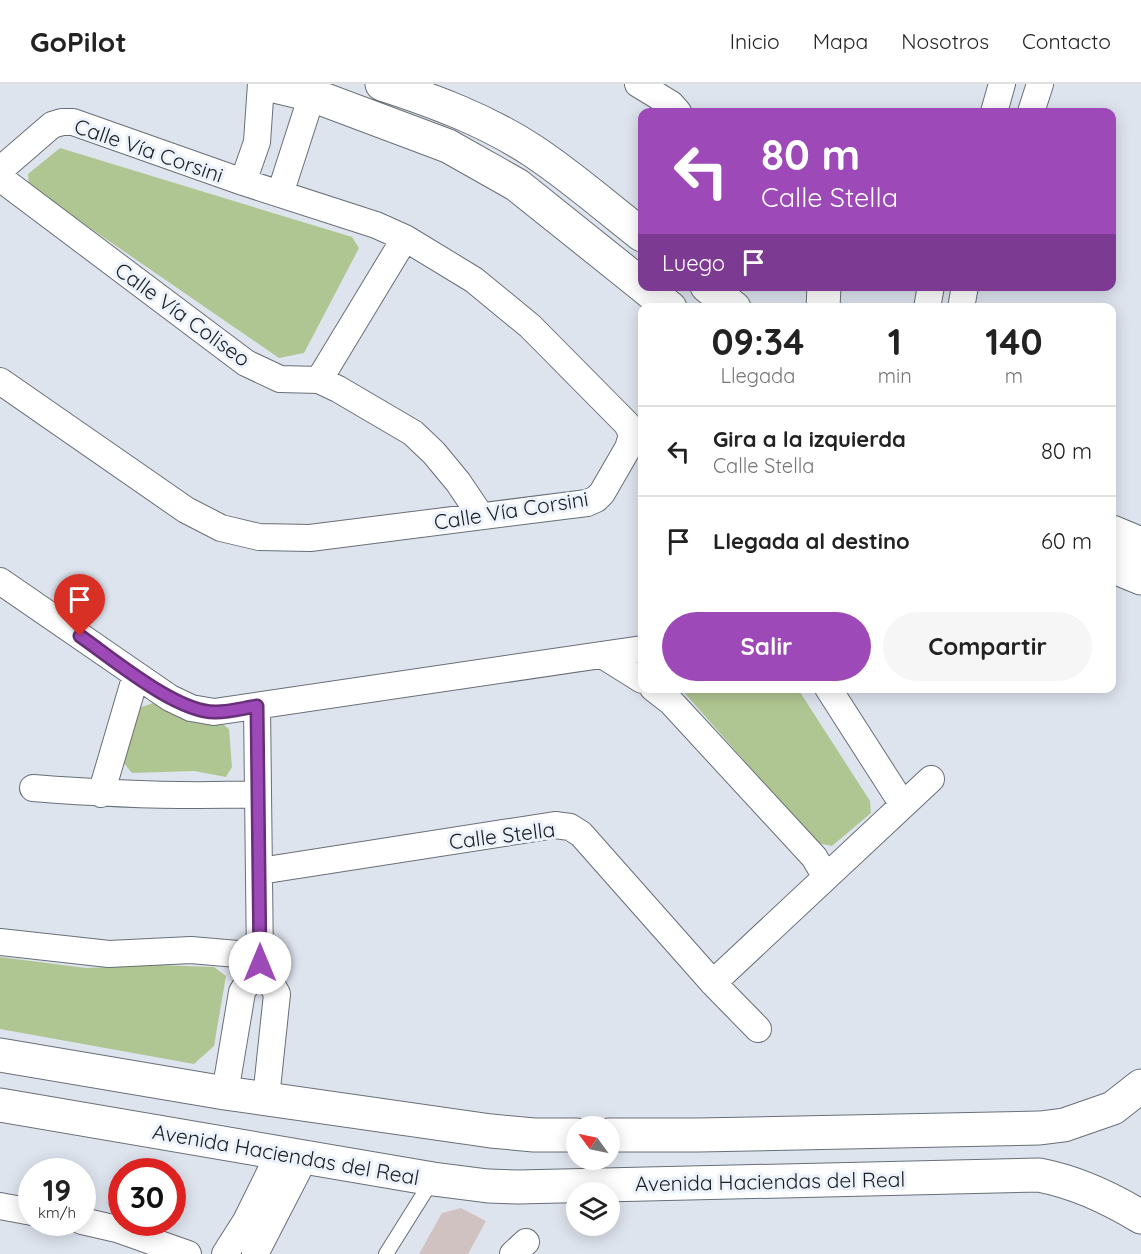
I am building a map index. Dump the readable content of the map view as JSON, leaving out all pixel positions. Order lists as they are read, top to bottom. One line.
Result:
{"streets":{"main road":["Avenida Haciendas del Real"],"street":["Calle Vía Corsini","Calle Vía Coliseo","Calle Stella"]},"crossings":[["Calle Vía Corsini","Calle Vía Coliseo"]],"north":"top left","page":{"header":"GoPilot","nav":["Inicio","Mapa","Nosotros","Contacto"],"turn":["80 m","Calle Stella"],"then":"Luego","eta":["09:34","Llegada","1","min","140","m"],"list":[{"name":"Gira a la izquierda","note":"Calle Stella","value":"80 m"},{"name":"Llegada al destino","value":"60 m"}],"buttons":["Salir","Compartir"],"speed":"19 km/h","limit":"30"}}
